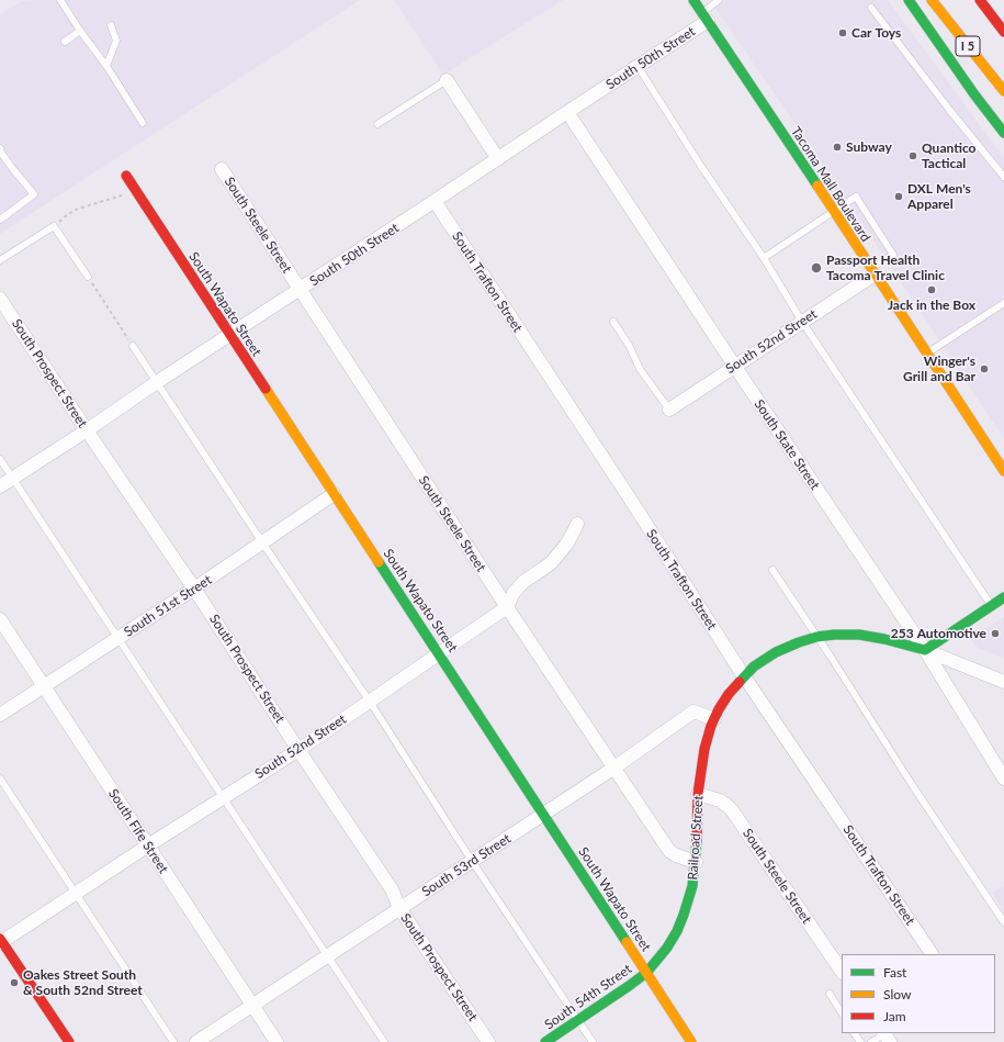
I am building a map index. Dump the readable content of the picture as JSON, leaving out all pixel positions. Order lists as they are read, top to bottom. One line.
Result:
{"streets":{"main road":["I 5","Tacoma Mall Boulevard","South Wapato Street","Railroad Street","South 54th Street"],"street":["South 50th Street","South Steele Street","South Trafton Street","South 52nd Street","South Prospect Street","South State Street","South 51st Street","South Fife Street","South 53rd Street"]},"crossings":[["South 50th Street","Tacoma Mall Boulevard"],["South 50th Street","South Steele Street"],["South 50th Street","South Trafton Street"],["South 50th Street","South Wapato Street"],["South 50th Street","South Prospect Street"],["South 50th Street","South State Street"],["Tacoma Mall Boulevard","South 52nd Street"],["South Steele Street","South 52nd Street"],["South Steele Street","Railroad Street"],["South Steele Street","South 53rd Street"],["South Trafton Street","Railroad Street"],["South Wapato Street","South 52nd Street"],["South Wapato Street","South 51st Street"],["South Wapato Street","Railroad Street"],["South Wapato Street","South 53rd Street"],["South Wapato Street","South 54th Street"],["South 52nd Street","South Prospect Street"],["South 52nd Street","South State Street"],["South 52nd Street","South Fife Street"],["South Prospect Street","South 51st Street"],["South Prospect Street","South 53rd Street"],["South 51st Street","South Fife Street"],["South Fife Street","South 53rd Street"],["Railroad Street","South 53rd Street"],["Railroad Street","South 54th Street"]],"places":["Car Toys","Subway","Quantico Tactical","DXL Men's Apparel","Passport Health Tacoma Travel Clinic","Jack in the Box","Winger's Grill and Bar","253 Automotive","Oakes Street South & South 52nd Street"],"legend":["Fast","Slow","Jam"]}
